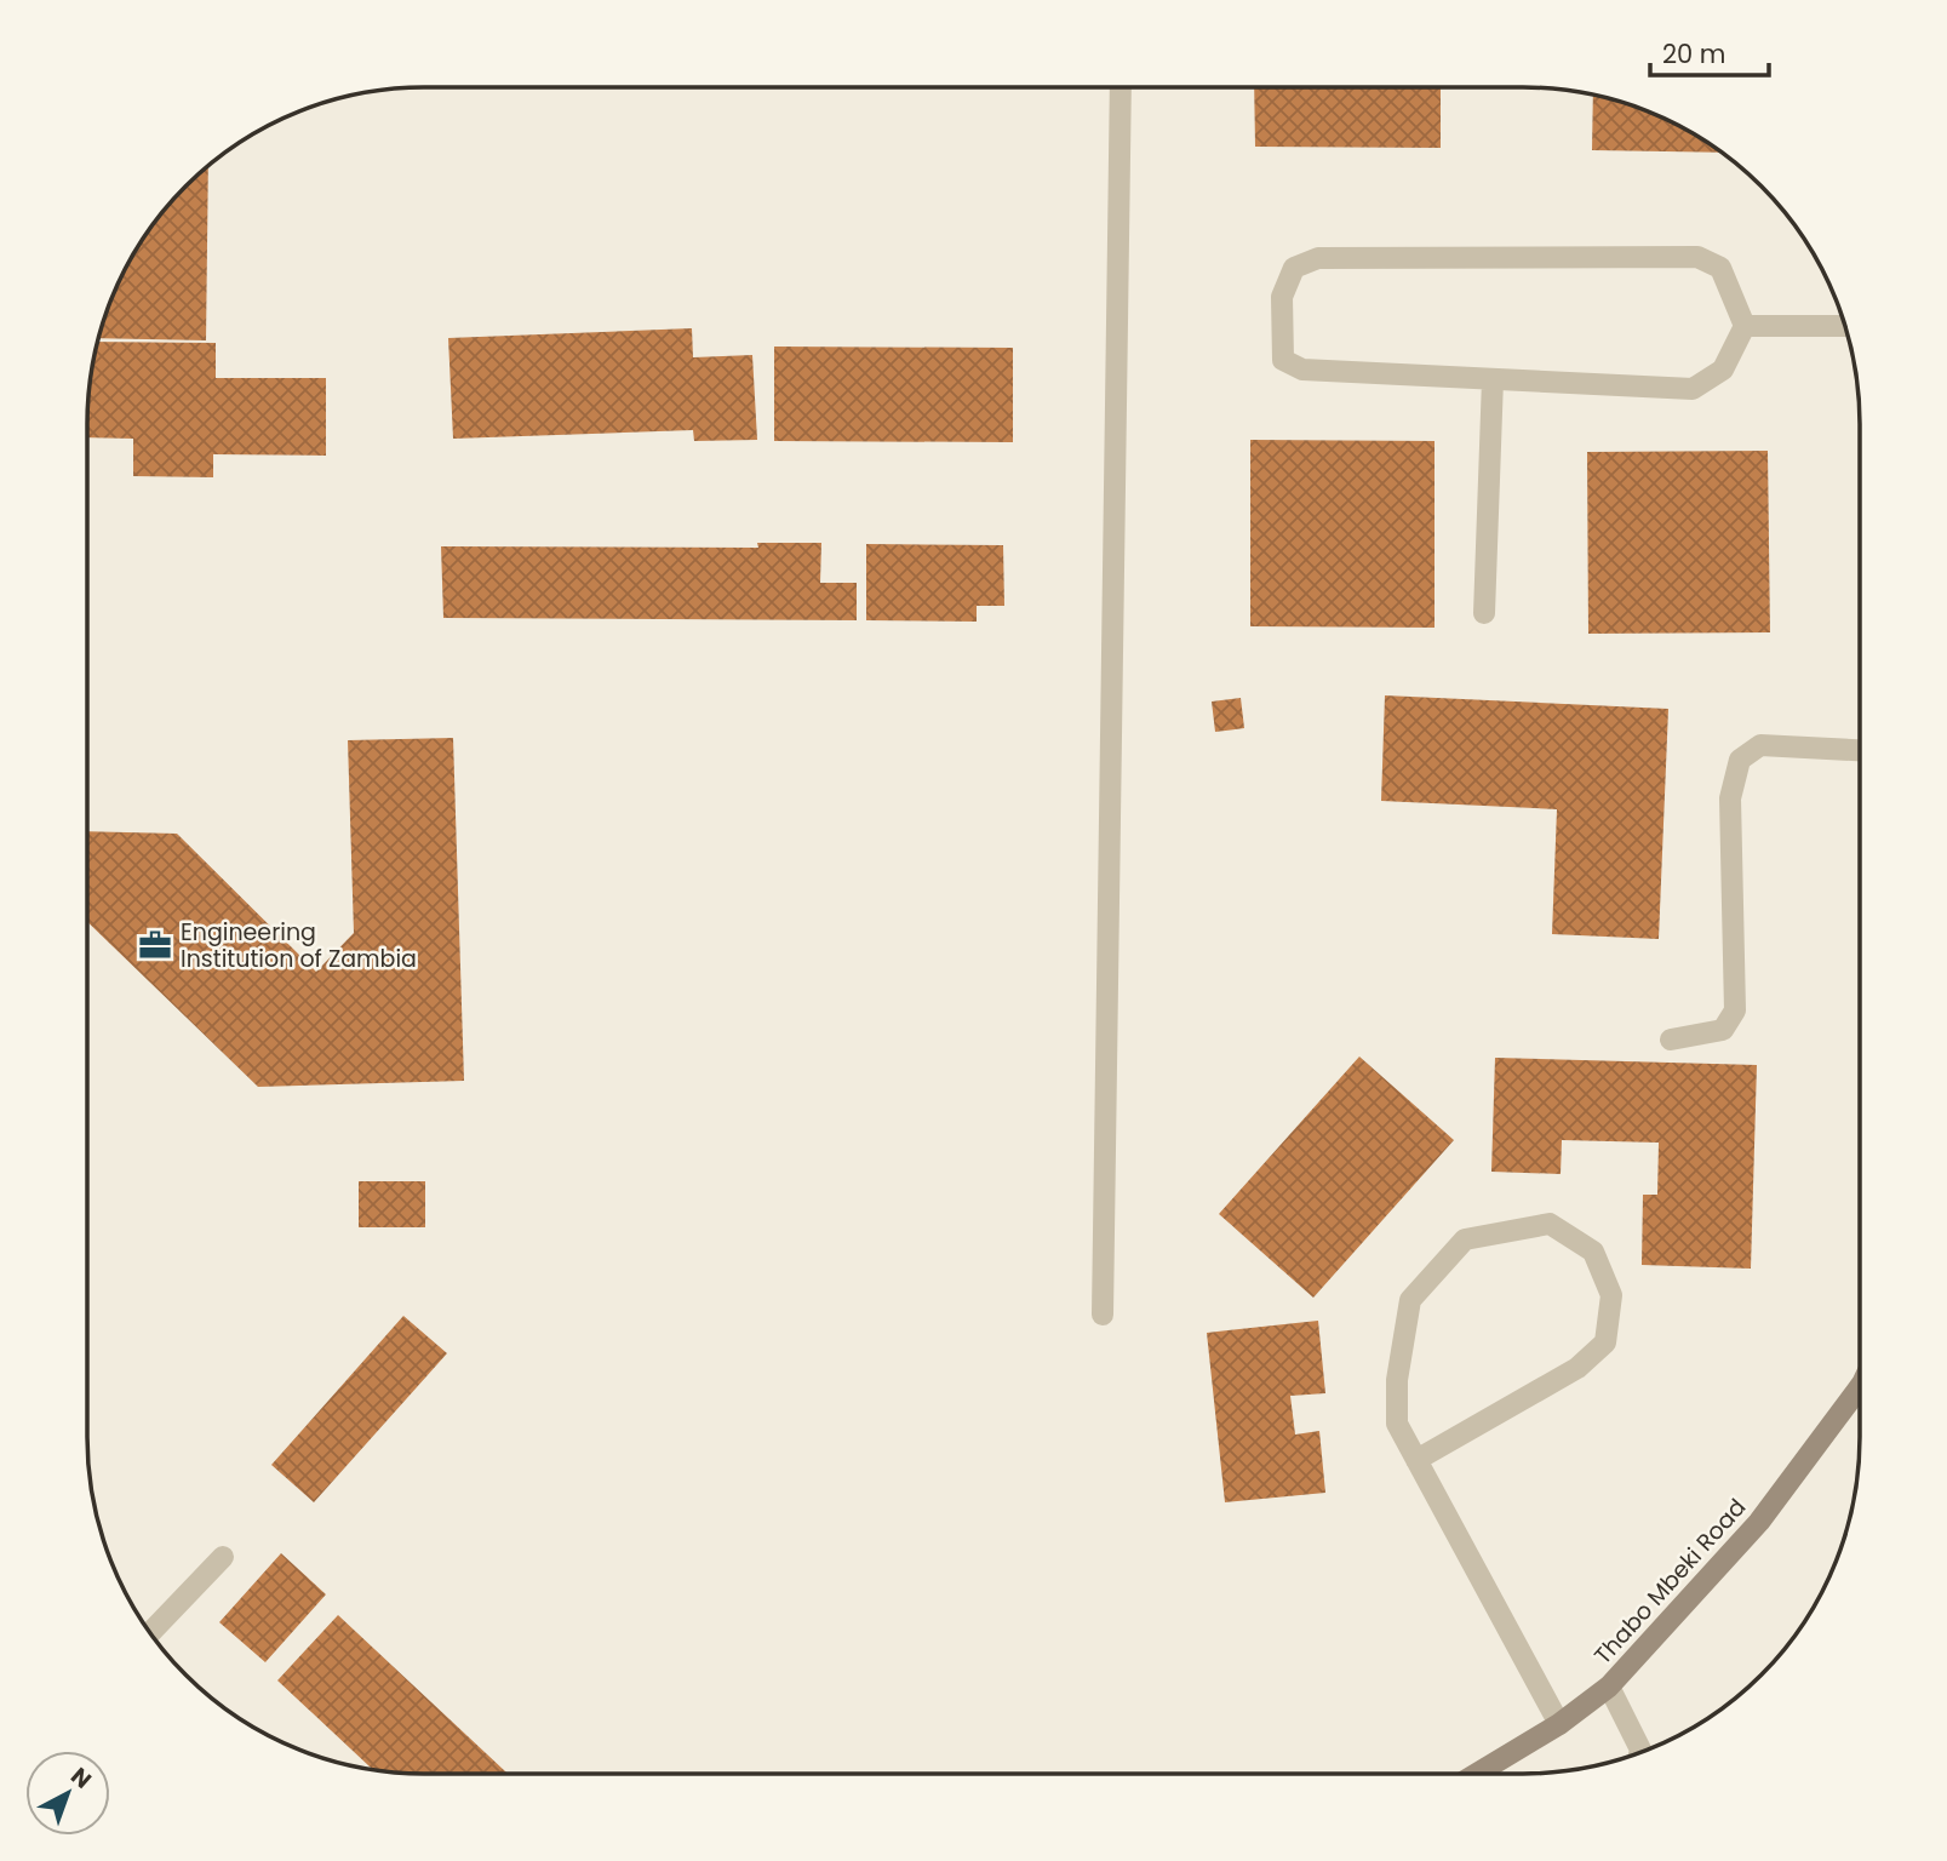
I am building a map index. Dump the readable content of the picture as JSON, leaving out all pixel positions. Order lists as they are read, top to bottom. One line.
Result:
{"streets":{"main road":["Thabo Mbeki Road"]},"places":{"office":["Engineering Institution of Zambia"]},"scale_bar":"20 m","north":"top right"}
